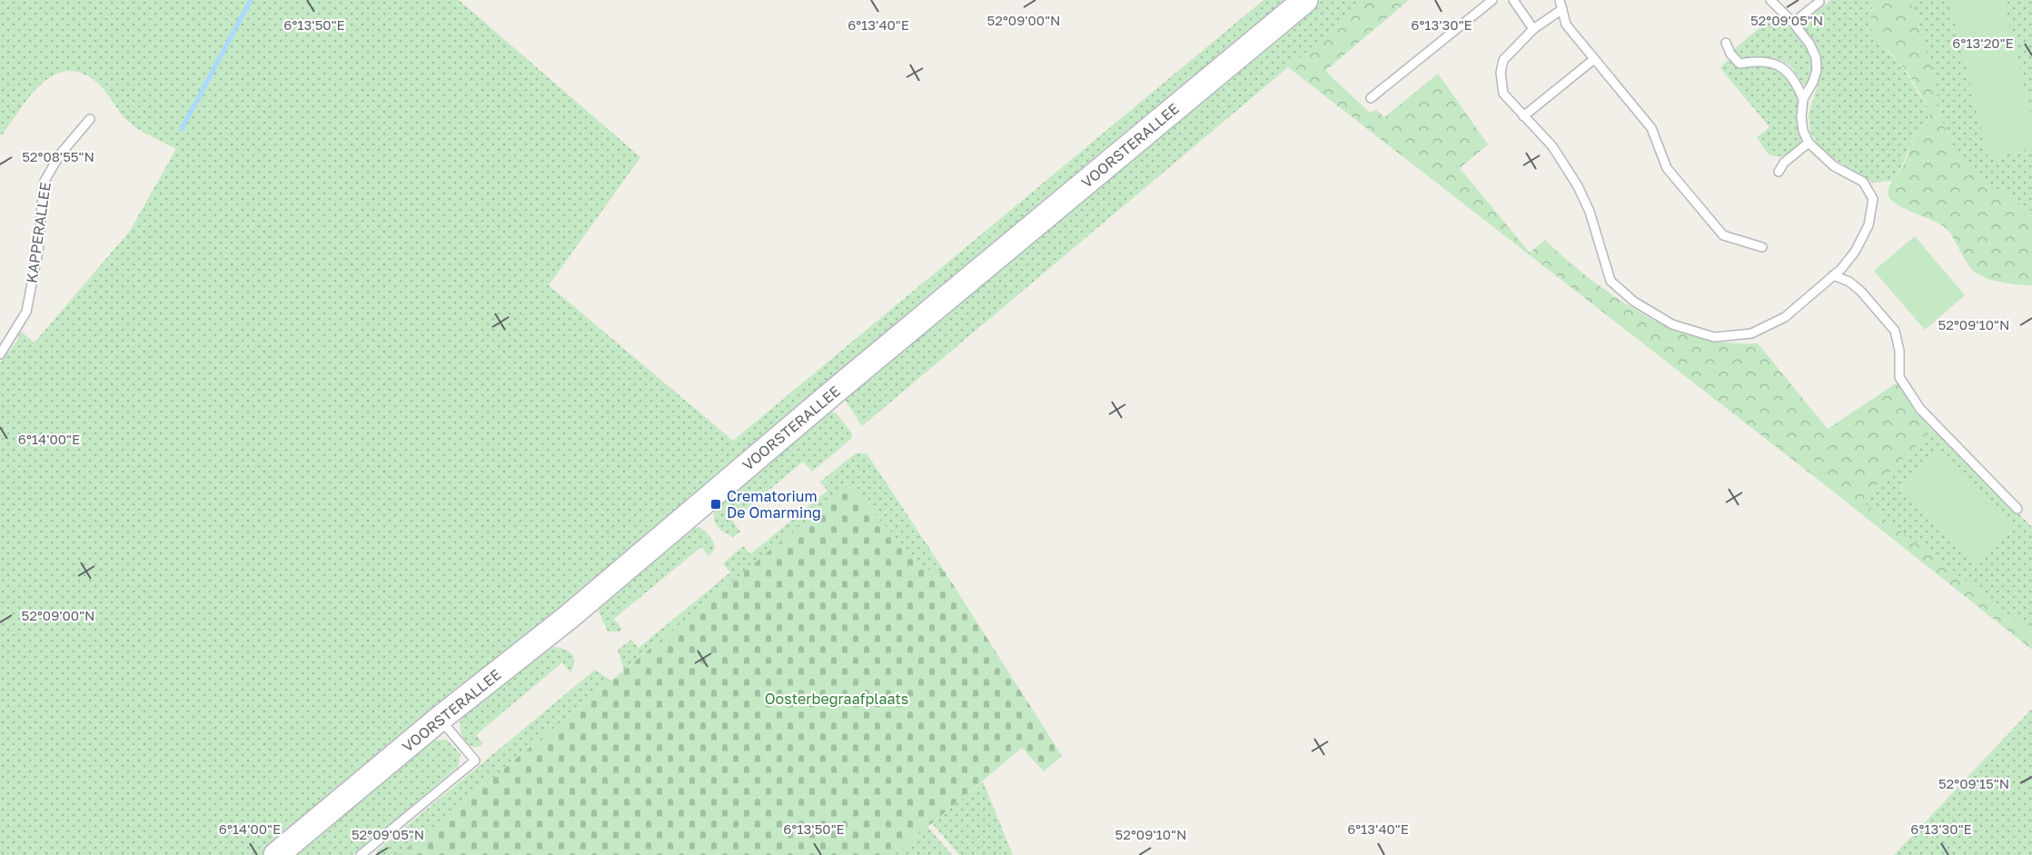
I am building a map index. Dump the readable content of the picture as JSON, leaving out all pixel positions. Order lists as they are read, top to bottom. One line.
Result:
{"streets":{"main road":["VOORSTERALLEE"],"lane":["KAPPERALLEE"]},"parks":["Oosterbegraafplaats"],"places":{"transit":["Crematorium De Omarming"]},"coordinates":["52°09'00\"N","52°09'05\"N","6°13'50\"E","6°13'40\"E","6°13'30\"E","6°13'20\"E","52°08'55\"N","52°09'10\"N","6°14'00\"E","52°09'15\"N"]}
